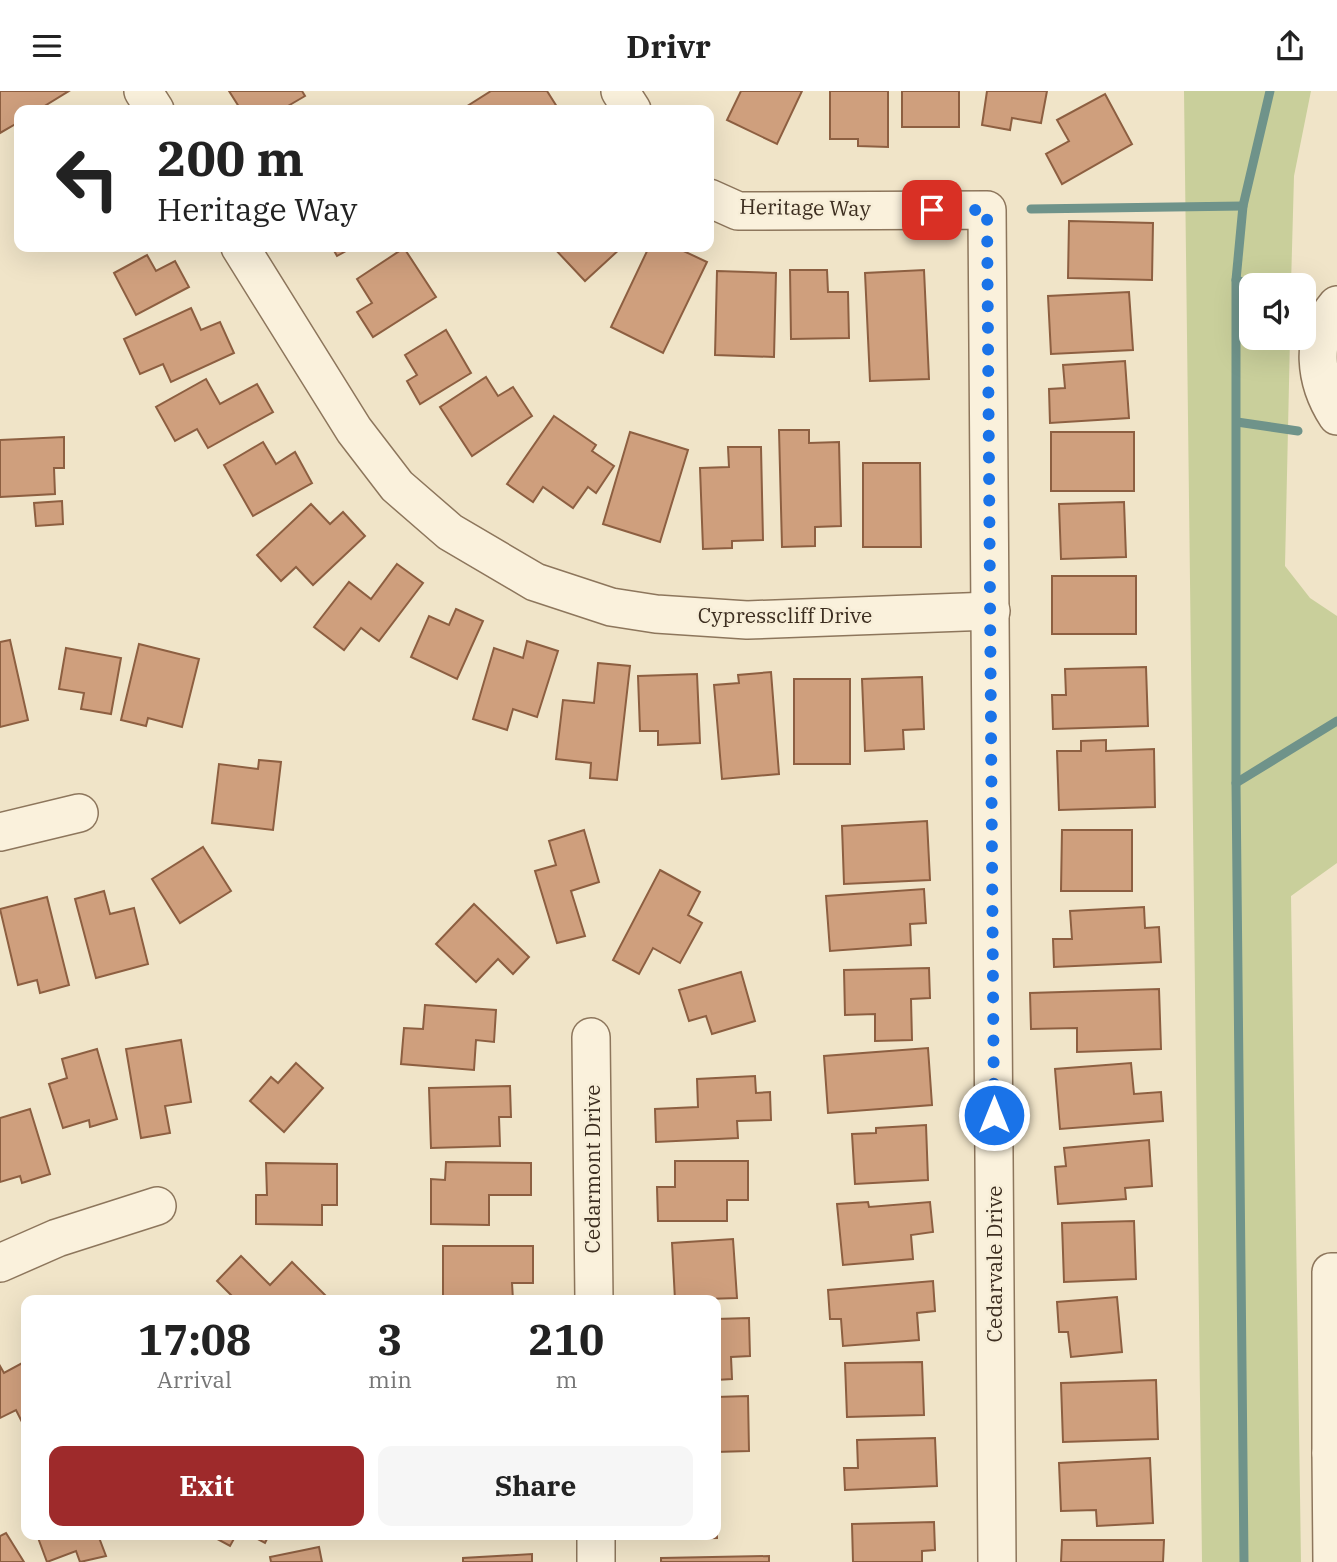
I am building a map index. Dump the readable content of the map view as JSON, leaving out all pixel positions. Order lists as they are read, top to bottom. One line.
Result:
{"streets":{"street":["Heritage Way","Cypresscliff Drive","Cedarmont Drive","Cedarvale Drive"]},"crossings":[["Heritage Way","Cedarvale Drive"],["Cypresscliff Drive","Cedarvale Drive"]],"page":{"header":"Drivr","turn":["200 m","Heritage Way"],"eta":["17:08","Arrival","3","min","210","m"],"buttons":["Exit","Share"]}}
